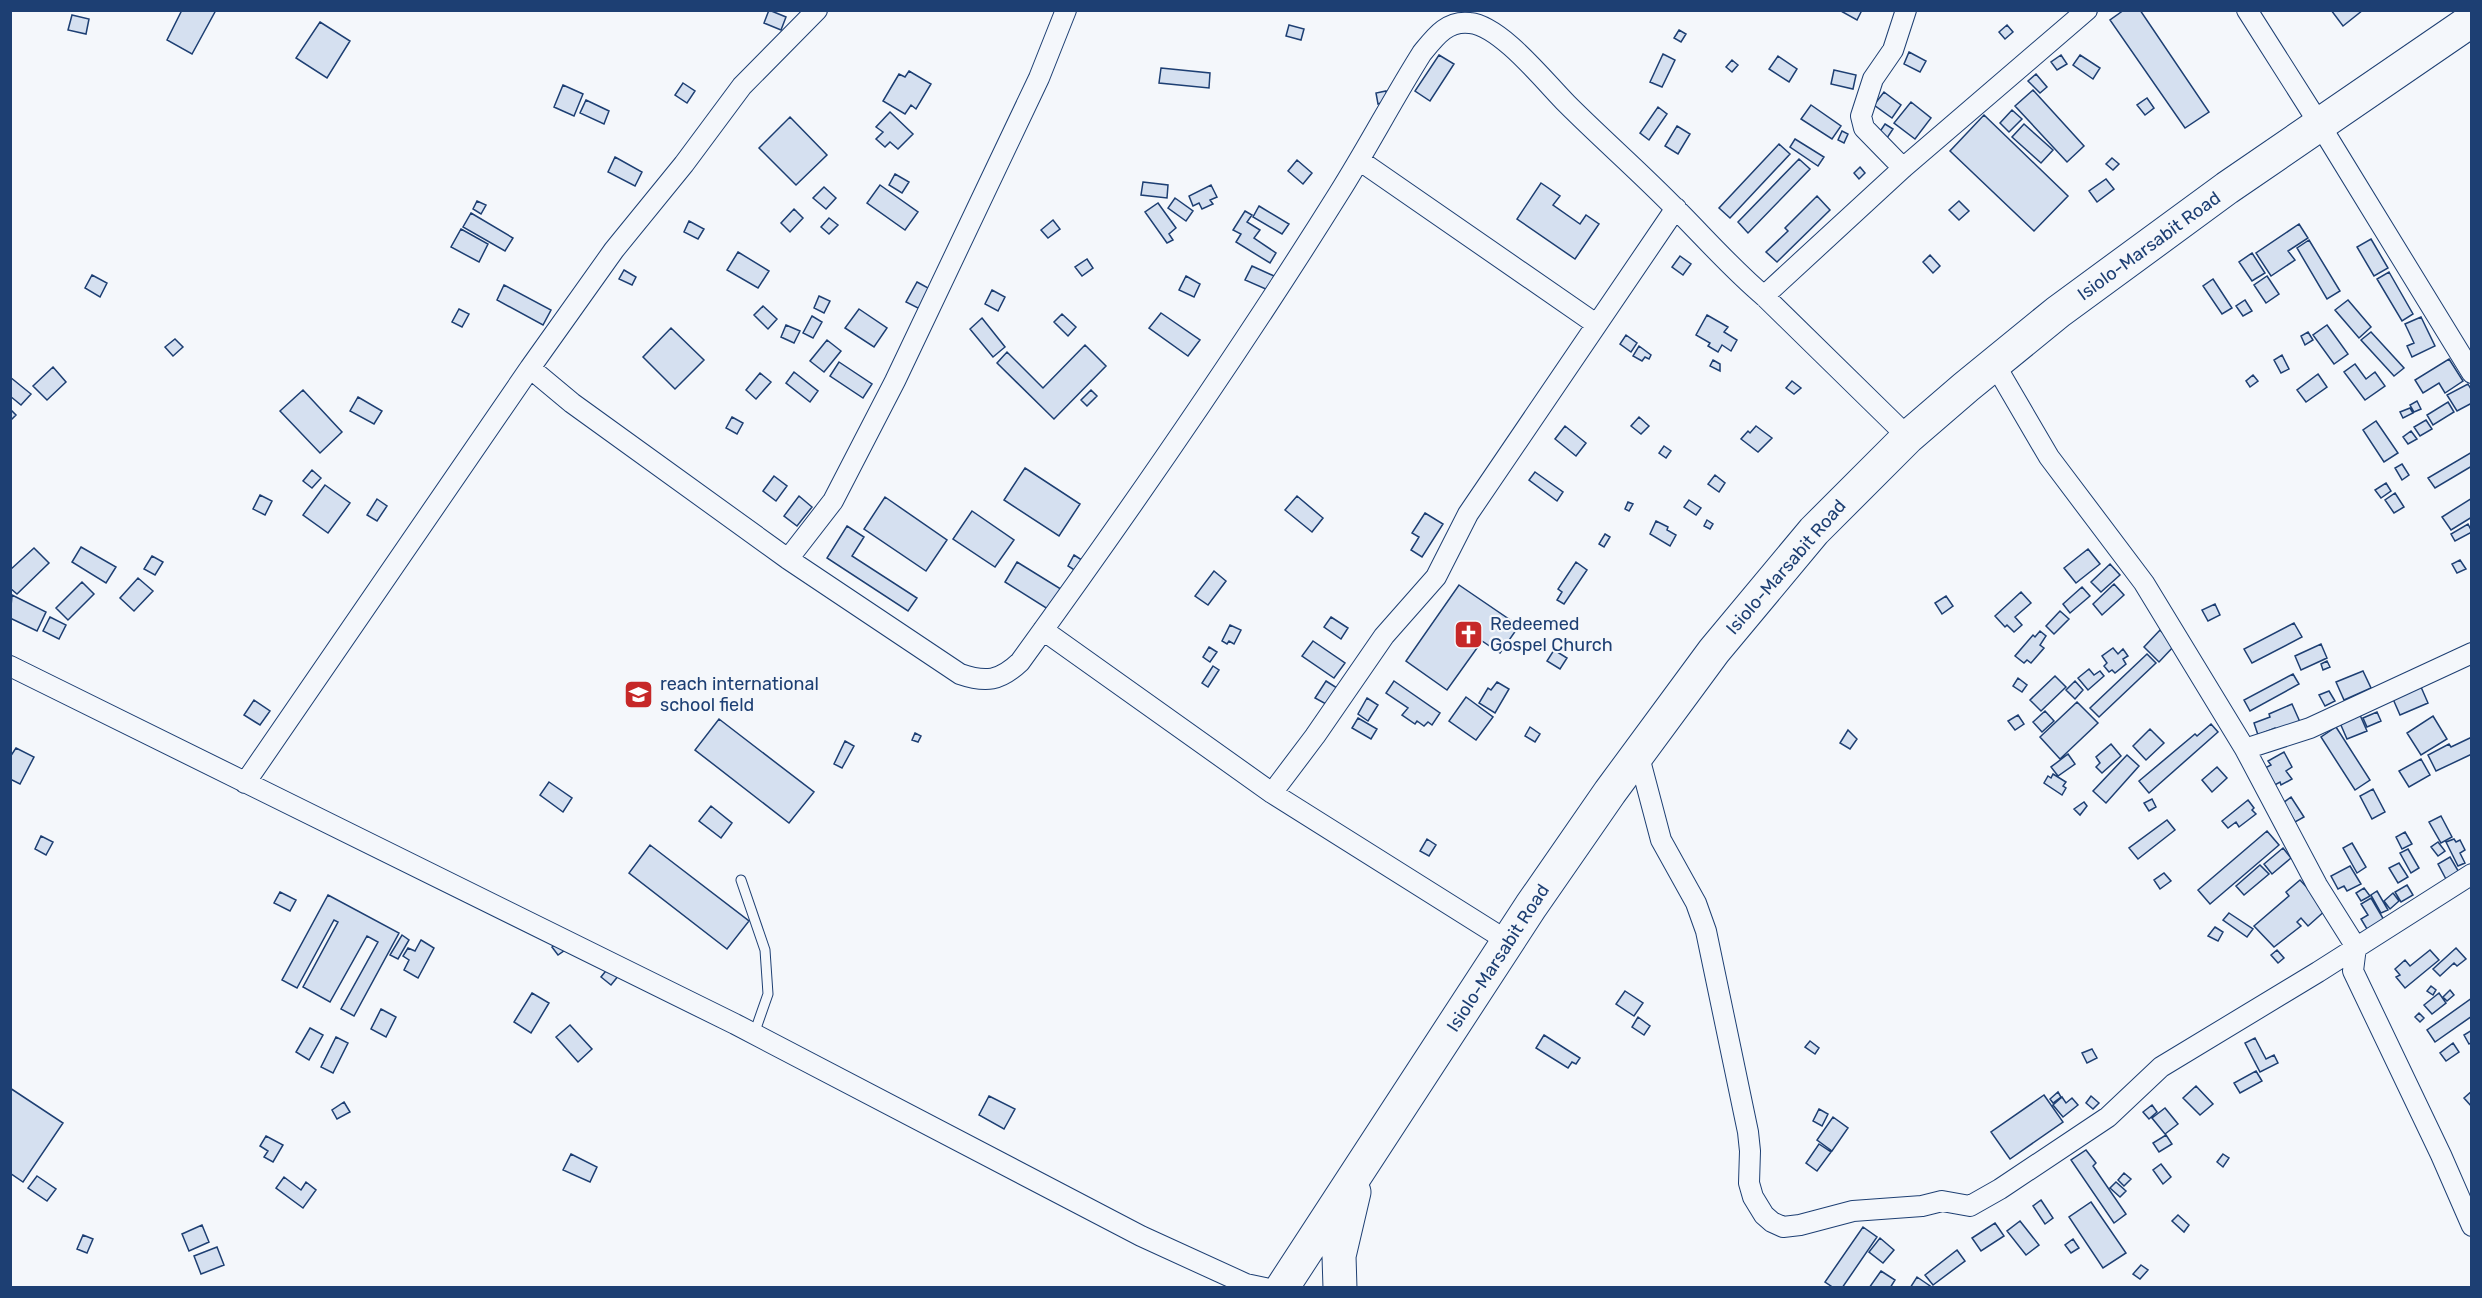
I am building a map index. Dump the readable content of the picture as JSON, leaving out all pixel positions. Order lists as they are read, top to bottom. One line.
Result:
{"streets":{"highway":["Isiolo-Marsabit Road"]},"places":{"church":["Redeemed Gospel Church"],"school or university":["reach international school field"]}}
